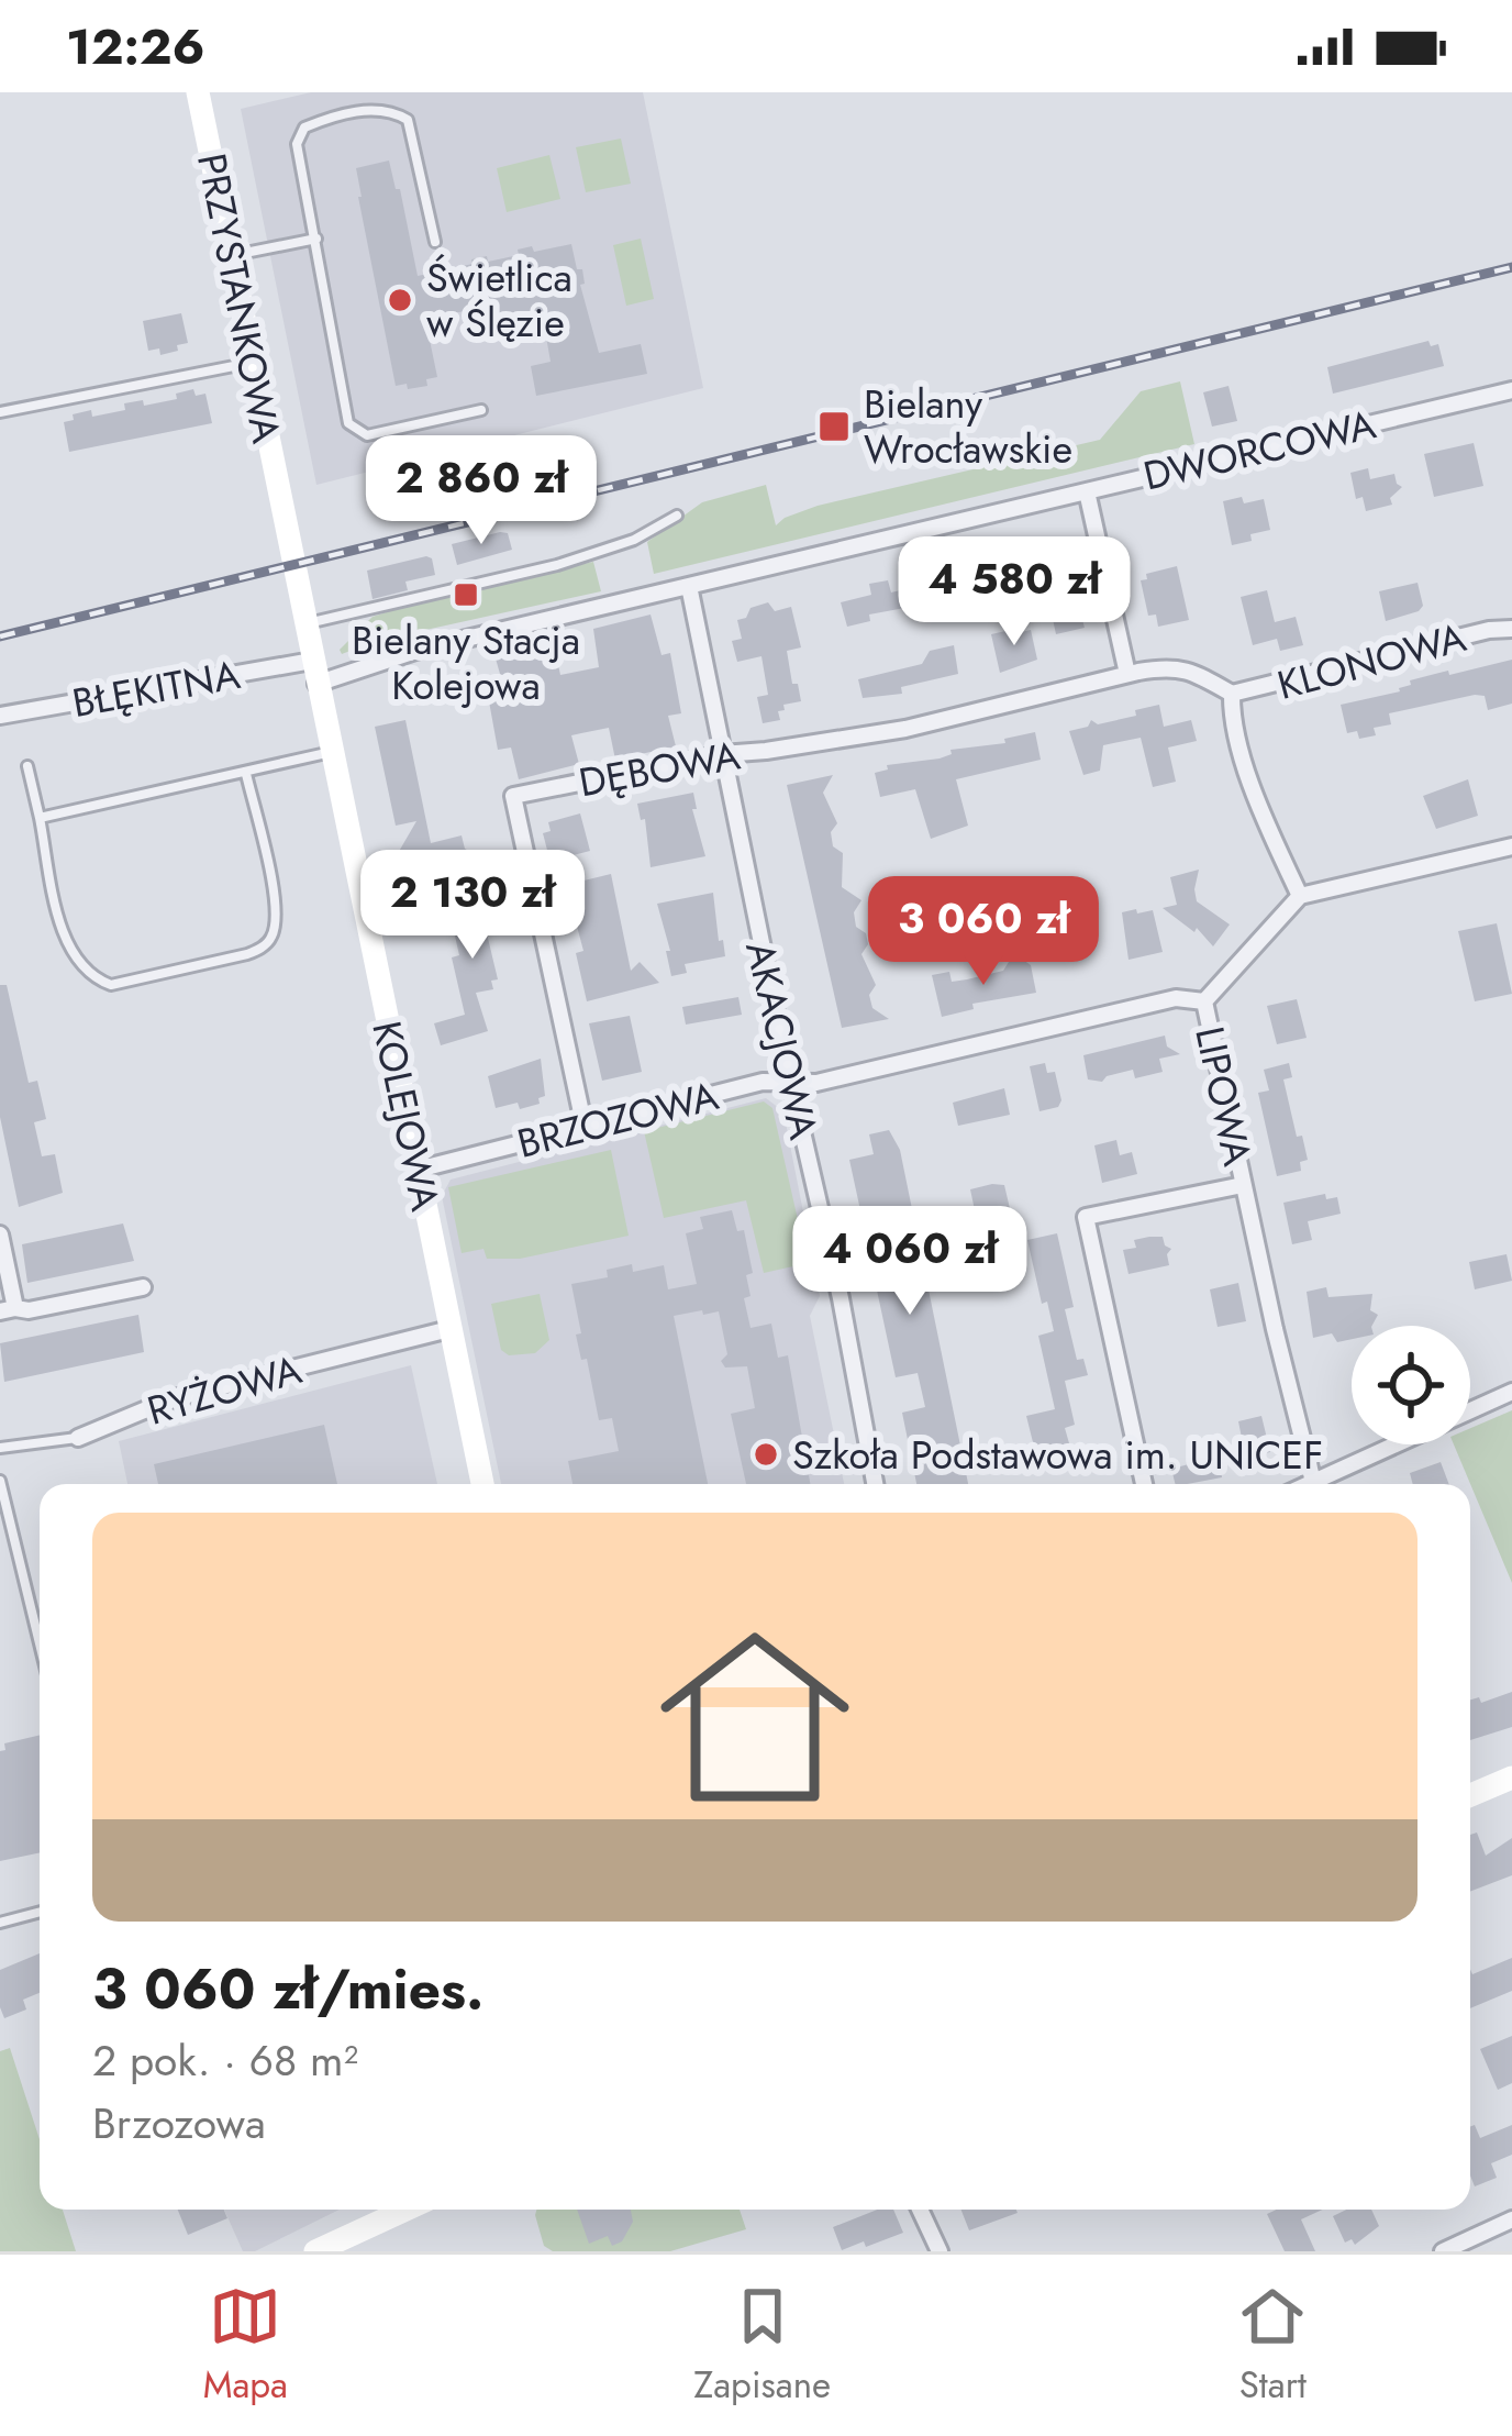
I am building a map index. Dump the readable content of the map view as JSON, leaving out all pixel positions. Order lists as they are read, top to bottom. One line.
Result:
{"streets":{"street":["PRZYSTANKOWA","DWORCOWA","KLONOWA","BŁĘKITNA","DĘBOWA","AKACJOWA","LIPOWA","KOLEJOWA","BRZOZOWA","RYŻOWA"]},"crossings":[["PRZYSTANKOWA","KOLEJOWA"],["DWORCOWA","BŁĘKITNA"],["DWORCOWA","AKACJOWA"],["DWORCOWA","KOLEJOWA"],["BŁĘKITNA","KOLEJOWA"],["DĘBOWA","AKACJOWA"],["DĘBOWA","BRZOZOWA"],["AKACJOWA","BRZOZOWA"],["LIPOWA","BRZOZOWA"],["KOLEJOWA","BRZOZOWA"],["KOLEJOWA","RYŻOWA"]],"places":{"other":["Świetlica w Ślęzie","Szkoła Podstawowa im. UNICEF"],"transit":["Bielany Wrocławskie","Bielany Stacja Kolejowa"]},"page":{"status":"12:26","price":["2 860 zł","4 580 zł","2 130 zł","3 060 zł","4 060 zł"],"list":[{"name":"3 060 zł/mies.","note":"2 pok. · 68 m² · Brzozowa"}],"tabs":["Mapa","Zapisane","Start"]}}
